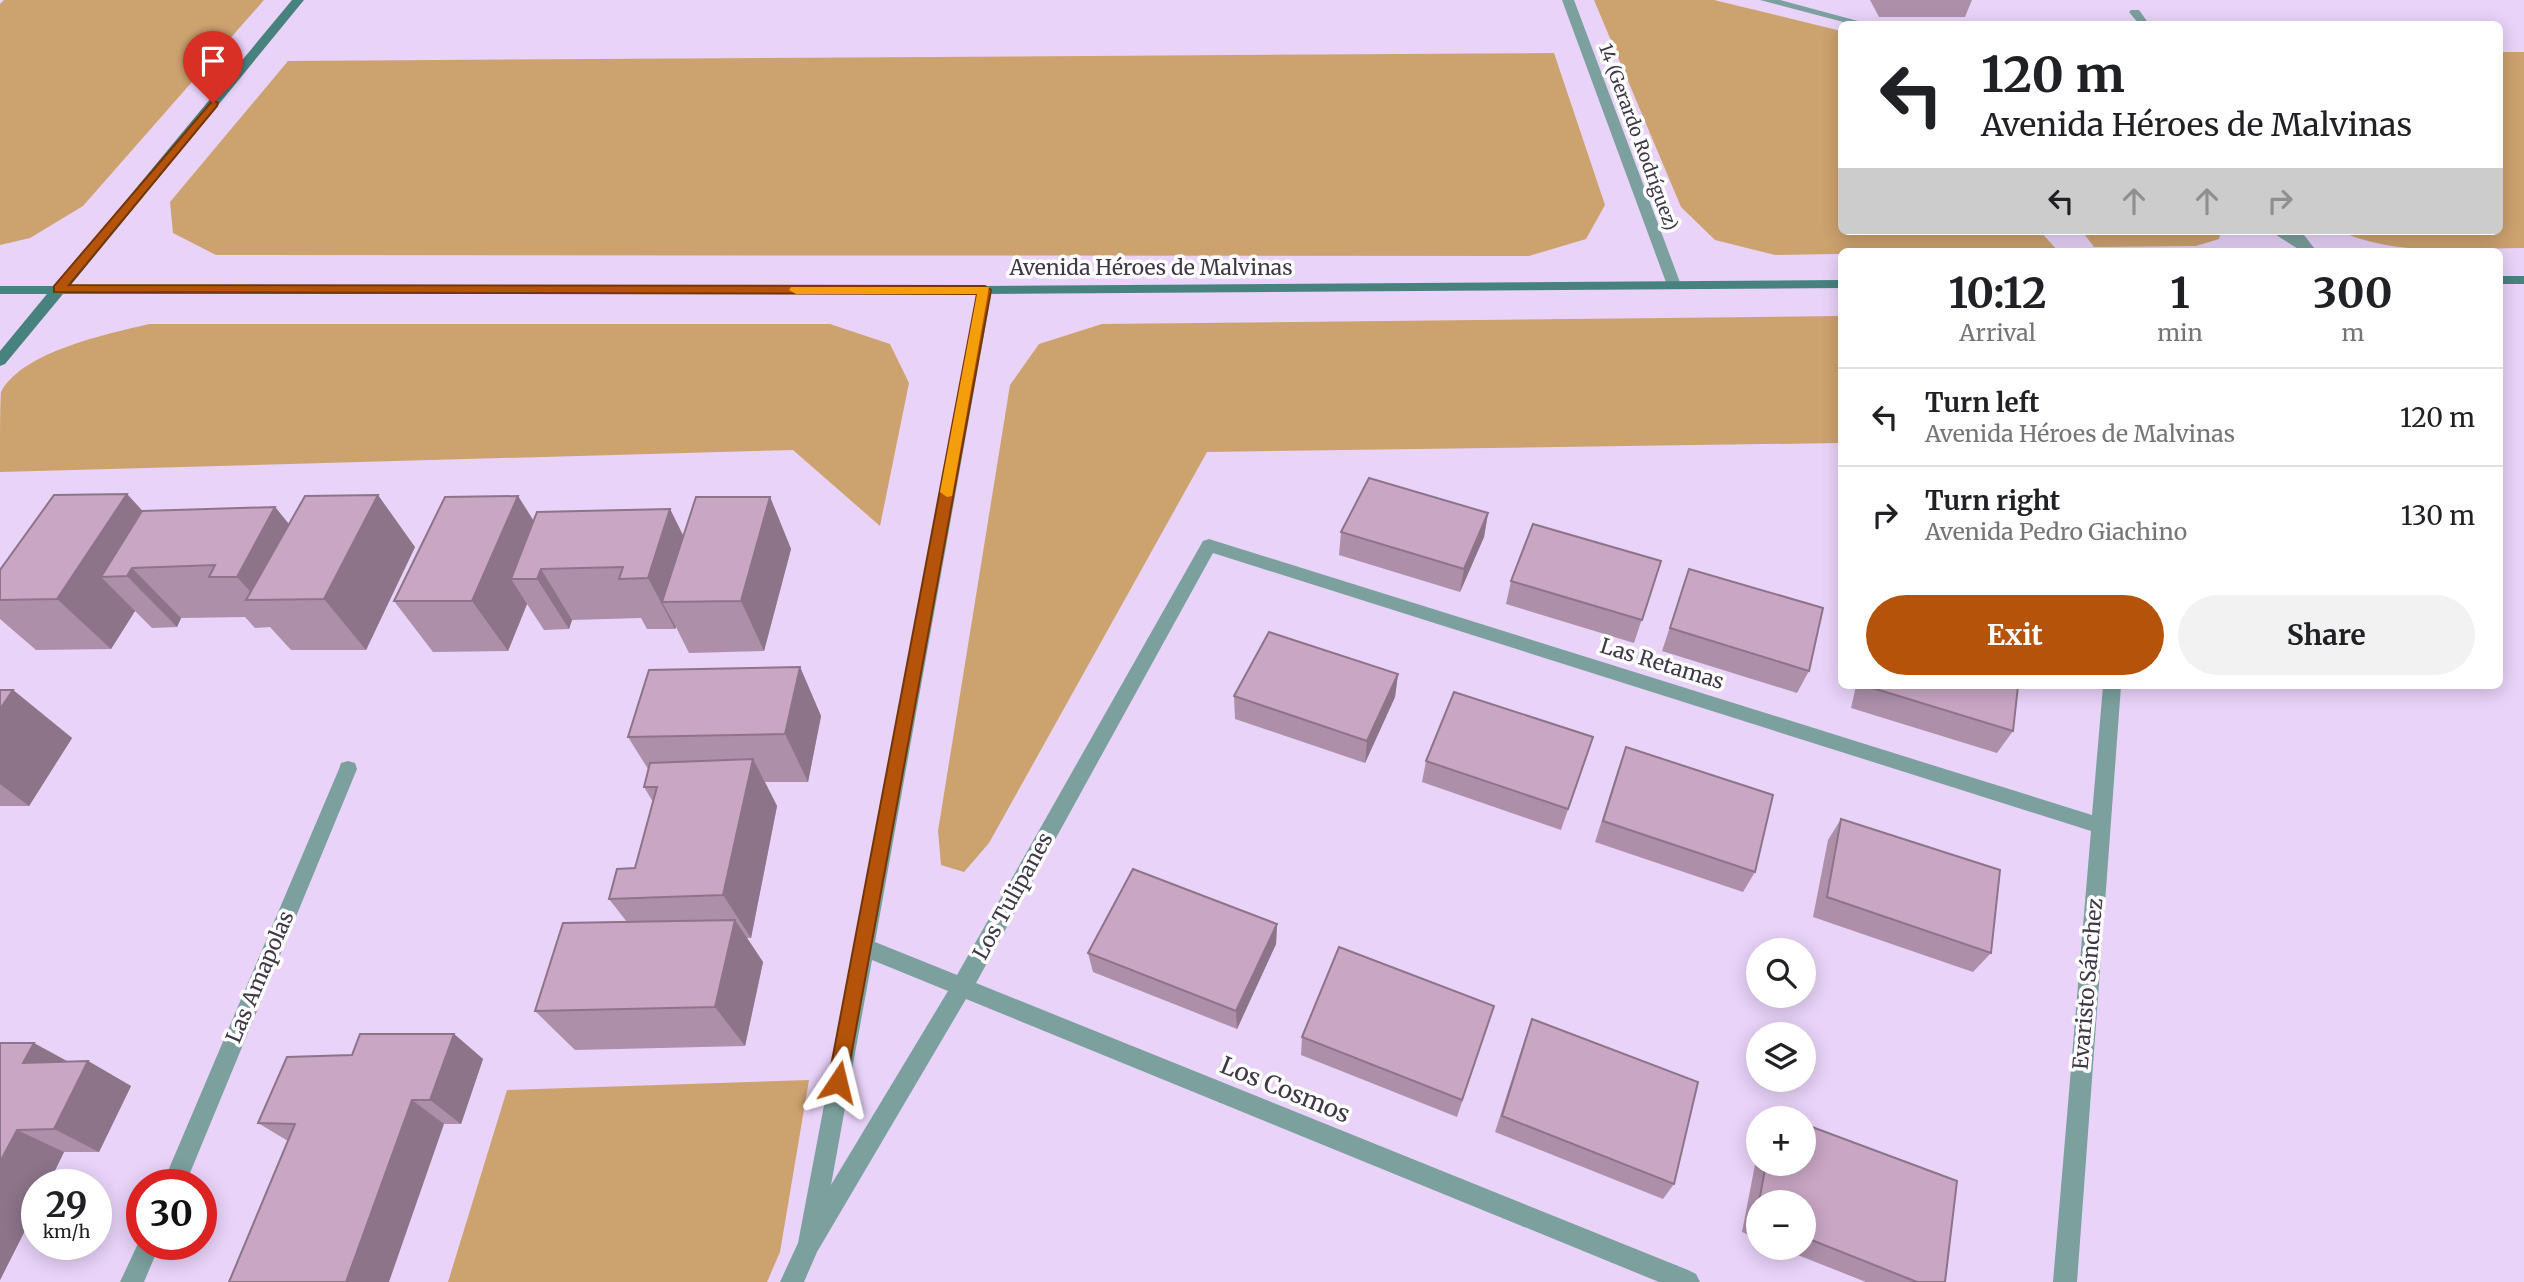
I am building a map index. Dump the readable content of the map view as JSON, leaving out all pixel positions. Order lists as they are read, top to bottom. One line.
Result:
{"streets":{"main road":["Avenida Héroes de Malvinas"],"street":["14 (Gerardo Rodríguez)","Las Retamas","Los Tulipanes","Las Amapolas","Evaristo Sánchez","Los Cosmos"]},"crossings":[["14 (Gerardo Rodríguez)","Avenida Héroes de Malvinas"],["Avenida Héroes de Malvinas","Los Tulipanes"],["Las Retamas","Los Tulipanes"],["Las Retamas","Evaristo Sánchez"],["Los Tulipanes","Los Cosmos"]],"page":{"turn":["120 m","Avenida Héroes de Malvinas"],"eta":["10:12","Arrival","1","min","300","m"],"list":[{"name":"Turn left","note":"Avenida Héroes de Malvinas","value":"120 m"},{"name":"Turn right","note":"Avenida Pedro Giachino","value":"130 m"}],"buttons":["Exit","Share"],"map_buttons":["+","−"],"speed":"29 km/h","limit":"30"}}
